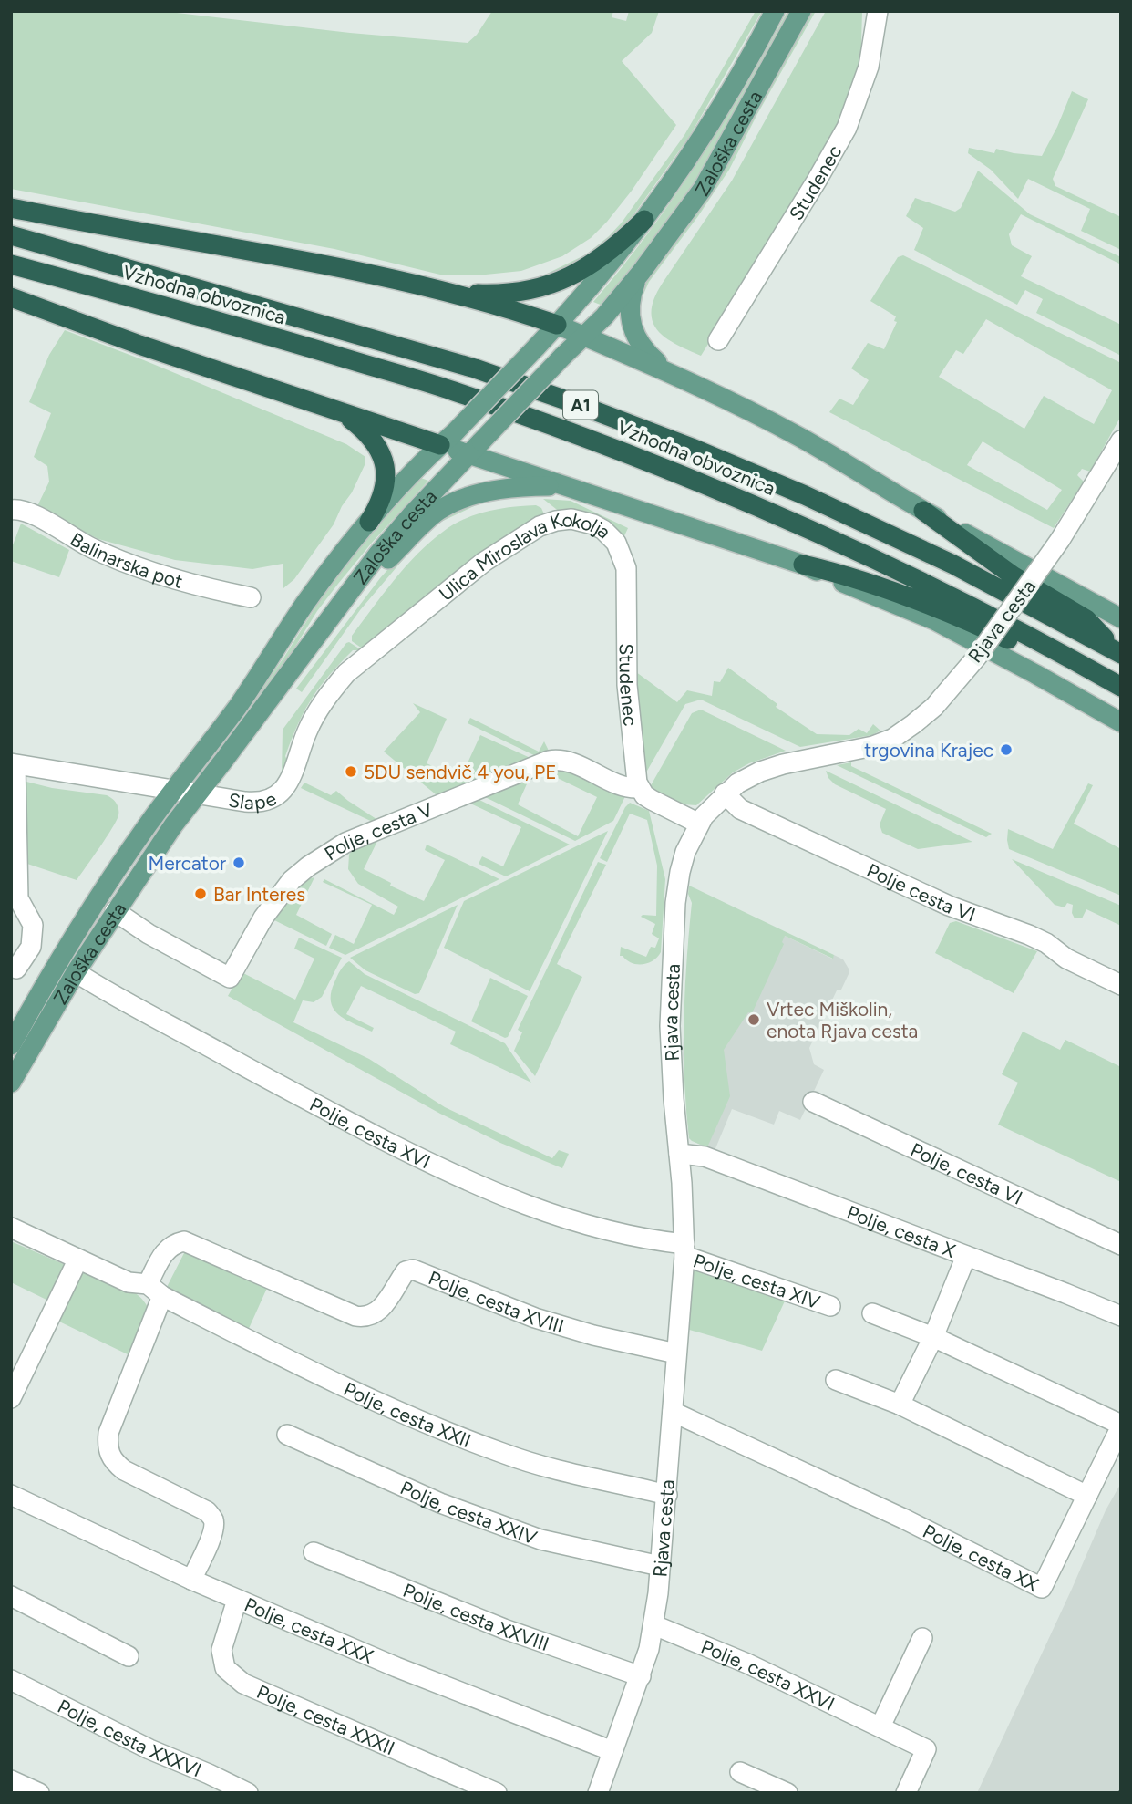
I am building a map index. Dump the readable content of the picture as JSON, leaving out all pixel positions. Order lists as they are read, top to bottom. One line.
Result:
{"streets":{"highway":["Vzhodna obvoznica","A1"],"main road":["Zaloška cesta"],"street":["Studenec","Balinarska pot","Ulica Miroslava Kokolja","Rjava cesta","Slape","Polje, cesta V","Polje cesta VI","Polje, cesta XVI","Polje, cesta VI","Polje, cesta X","Polje, cesta XIV","Polje, cesta XVIII","Polje, cesta XXII","Polje, cesta XXIV","Polje, cesta XX","Polje, cesta XXVIII","Polje, cesta XXX","Polje, cesta XXVI","Polje, cesta XXXII","Polje, cesta XXXVI"]},"crossings":[["Zaloška cesta","Slape"],["Zaloška cesta","Polje, cesta V"],["Zaloška cesta","Polje, cesta XVI"],["Studenec","Ulica Miroslava Kokolja"],["Studenec","Polje, cesta V"],["Ulica Miroslava Kokolja","Slape"],["Rjava cesta","Polje, cesta V"],["Rjava cesta","Polje cesta VI"],["Rjava cesta","Polje, cesta XVI"],["Rjava cesta","Polje, cesta X"],["Rjava cesta","Polje, cesta XIV"],["Rjava cesta","Polje, cesta XVIII"],["Rjava cesta","Polje, cesta XXII"],["Rjava cesta","Polje, cesta XXIV"],["Rjava cesta","Polje, cesta XX"],["Rjava cesta","Polje, cesta XXVIII"],["Rjava cesta","Polje, cesta XXX"],["Rjava cesta","Polje, cesta XXVI"],["Polje, cesta XVI","Polje, cesta XIV"],["Polje, cesta XVIII","Polje, cesta XXII"],["Polje, cesta XXX","Polje, cesta XXXII"]],"places":["trgovina Krajec","5DU sendvič 4 you, PE","Mercator","Bar Interes","Vrtec Miškolin, enota Rjava cesta"]}
